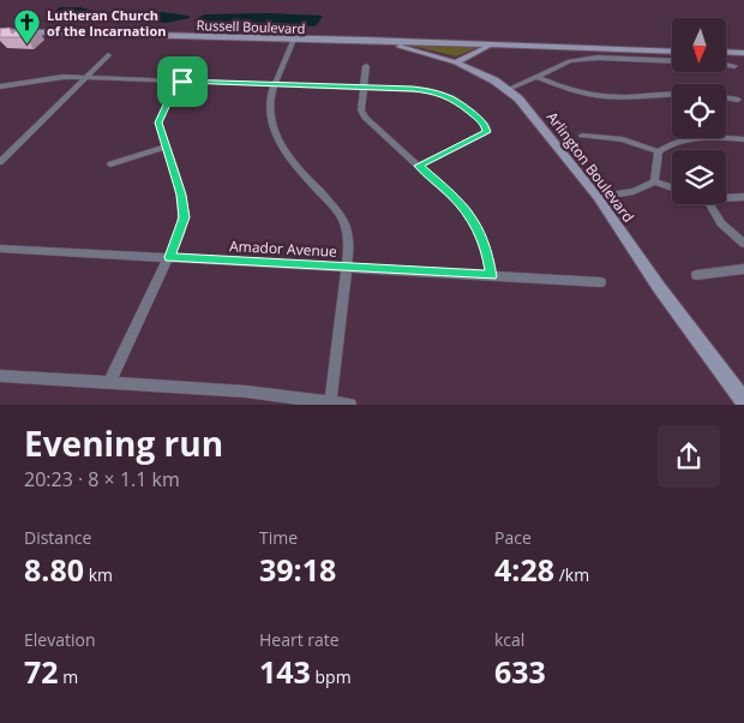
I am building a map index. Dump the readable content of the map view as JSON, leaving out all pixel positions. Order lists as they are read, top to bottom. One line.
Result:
{"streets":{"main road":["Russell Boulevard","Arlington Boulevard"],"street":["Amador Avenue"]},"crossings":[["Russell Boulevard","Arlington Boulevard"]],"places":{"church":["Lutheran Church of the Incarnation"]},"north":"bottom","page":{"heading":["Evening run","20:23 · 8 × 1.1 km"],"stats":[["Distance","8.80 km"],["Time","39:18"],["Pace","4:28 /km"],["Elevation","72 m"],["Heart rate","143 bpm"],["kcal","633"]]}}
